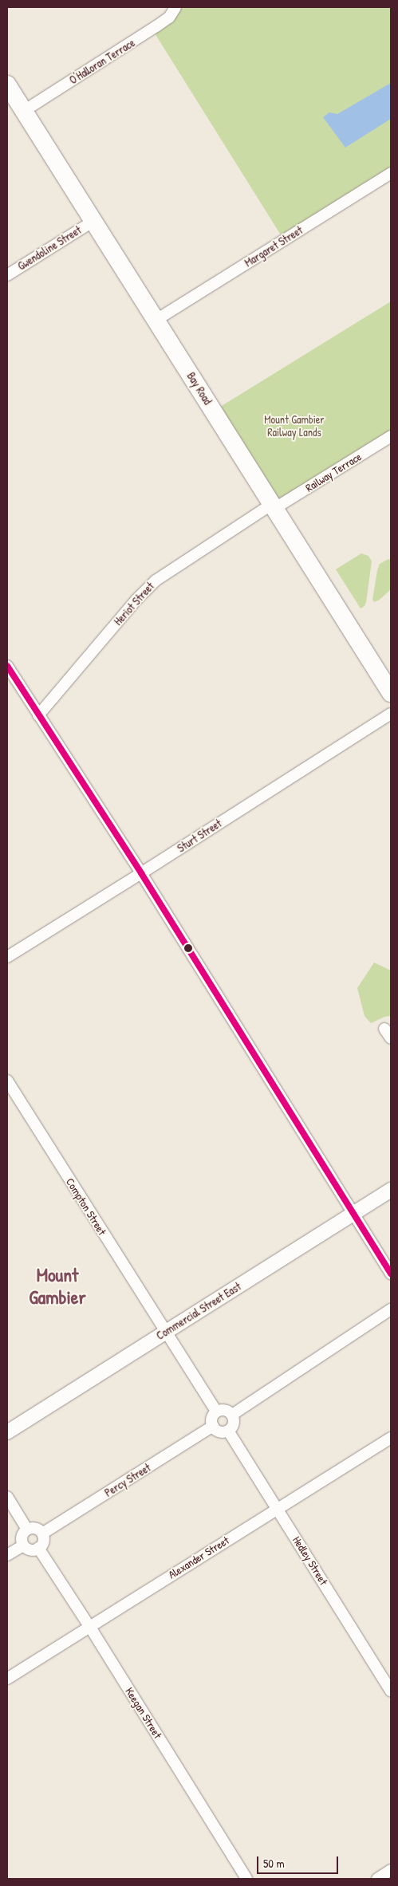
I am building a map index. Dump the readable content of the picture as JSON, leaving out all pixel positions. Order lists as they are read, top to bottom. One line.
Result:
{"streets":{"main road":["Bay Road"],"street":["O'Halloran Terrace","Margaret Street","Gwendoline Street","Railway Terrace","Heriot Street","Sturt Street","Compton Street","Commercial Street East","Percy Street","Alexander Street","Hedley Street","Keegan Street"]},"crossings":[["O'Halloran Terrace","Bay Road"],["Margaret Street","Bay Road"],["Gwendoline Street","Bay Road"],["Bay Road","Railway Terrace"],["Bay Road","Heriot Street"],["Railway Terrace","Heriot Street"],["Compton Street","Commercial Street East"],["Percy Street","Hedley Street"],["Percy Street","Keegan Street"],["Alexander Street","Hedley Street"],["Alexander Street","Keegan Street"]],"districts":["Mount Gambier"],"parks":["Mount Gambier Railway Lands"],"scale_bar":"50 m"}
